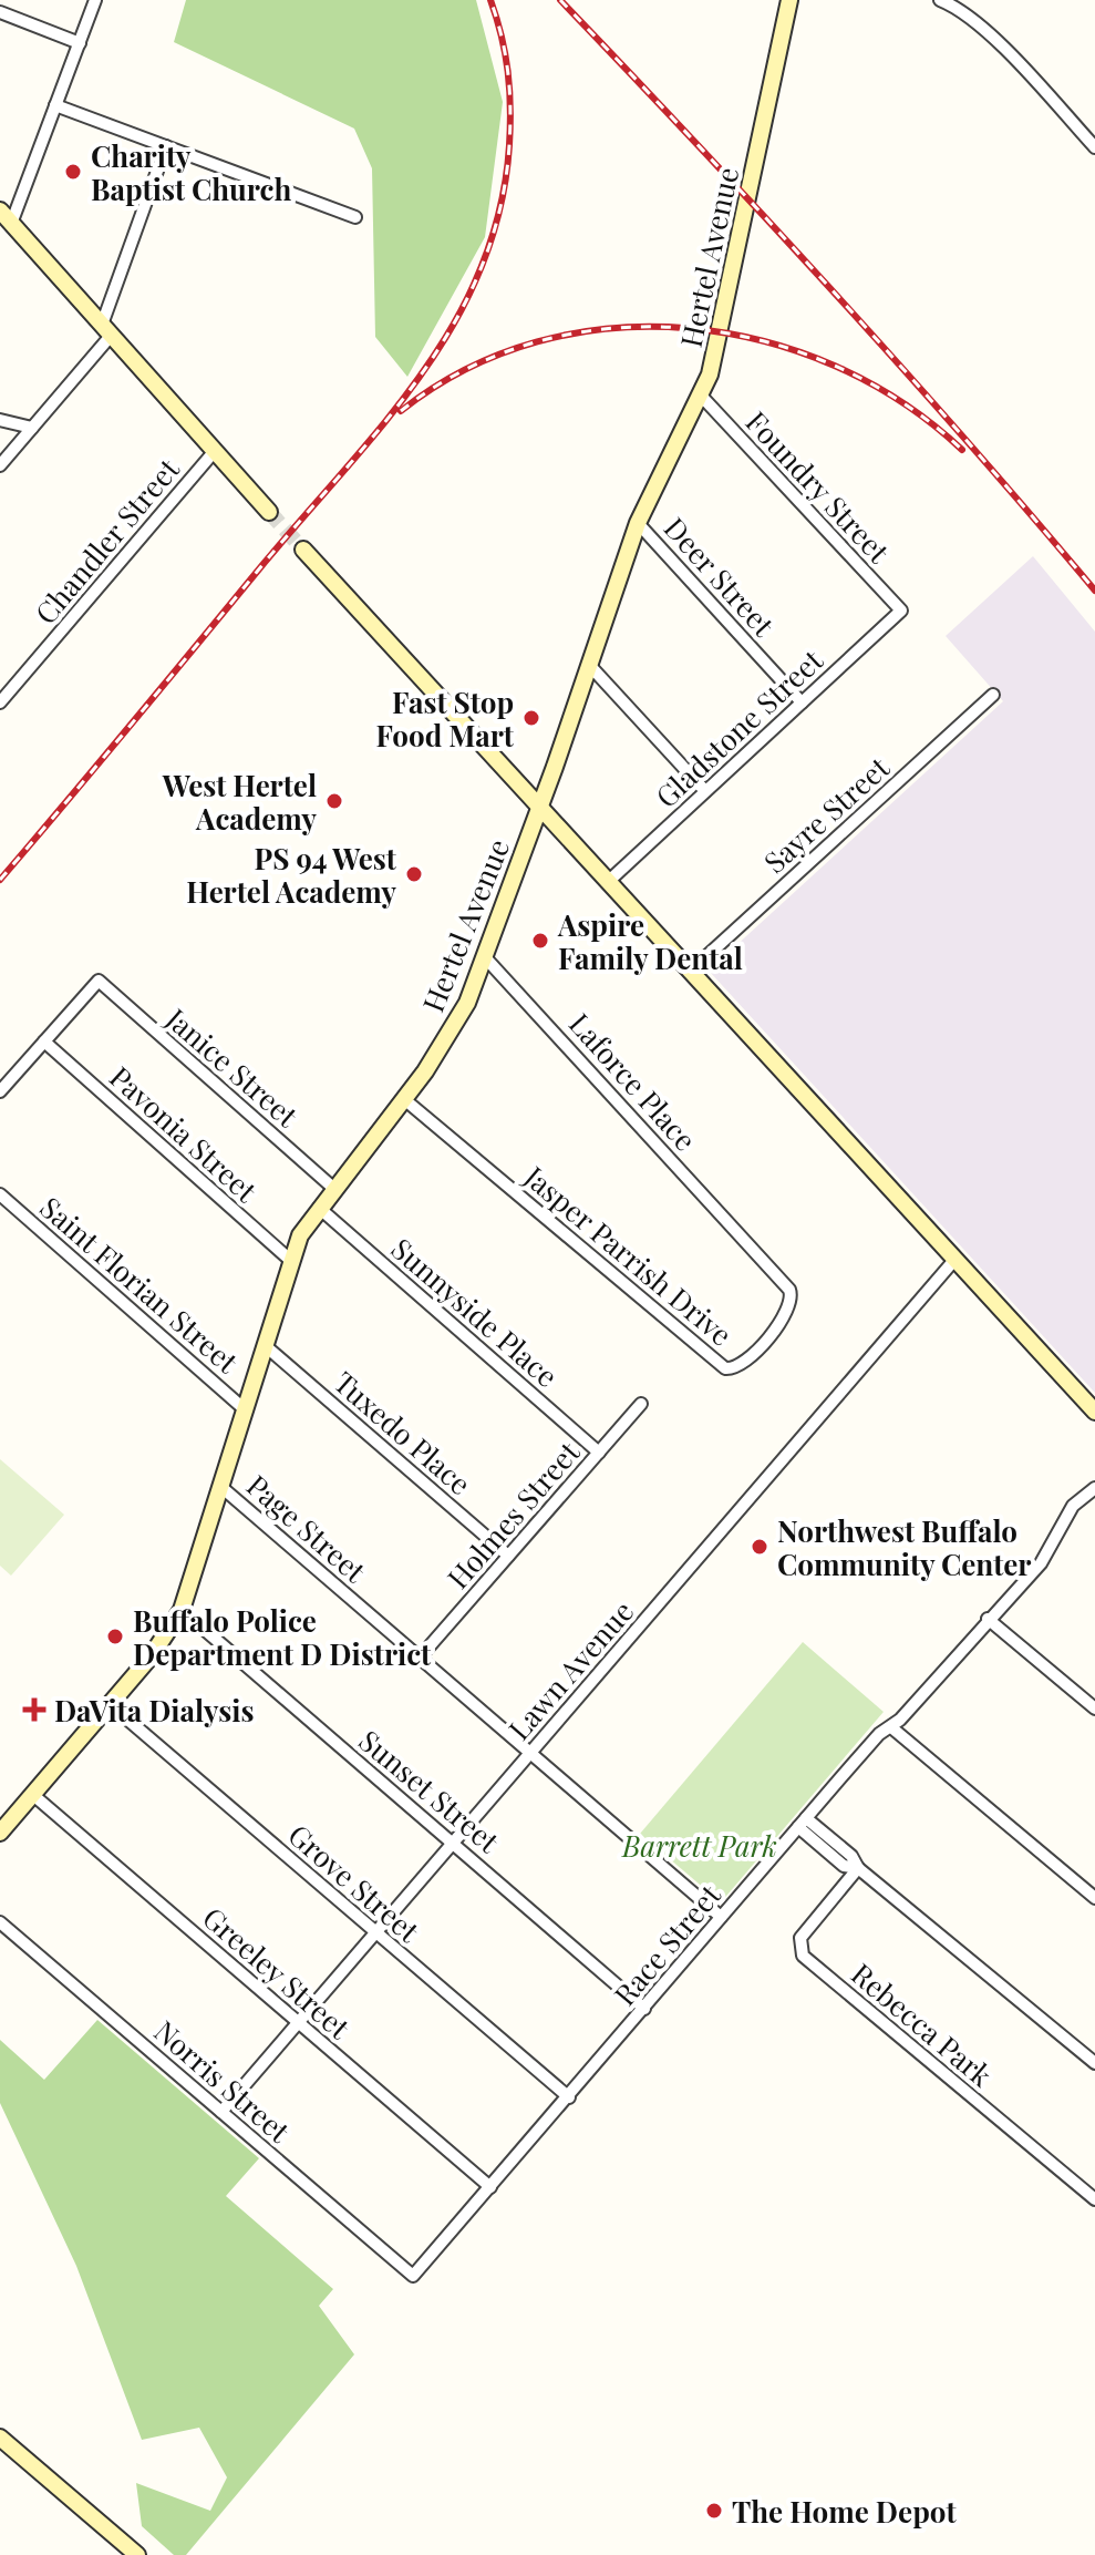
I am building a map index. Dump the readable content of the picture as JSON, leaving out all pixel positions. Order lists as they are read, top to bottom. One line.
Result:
{"streets":{"street":["Hertel Avenue","Foundry Street","Chandler Street","Deer Street","Gladstone Street","Sayre Street","Janice Street","Laforce Place","Pavonia Street","Jasper Parrish Drive","Saint Florian Street","Sunnyside Place","Tuxedo Place","Holmes Street","Page Street","Lawn Avenue","Sunset Street","Grove Street","Race Street","Greeley Street","Rebecca Park","Norris Street"]},"crossings":[["Hertel Avenue","Foundry Street"],["Hertel Avenue","Deer Street"],["Hertel Avenue","Janice Street"],["Hertel Avenue","Laforce Place"],["Hertel Avenue","Pavonia Street"],["Hertel Avenue","Jasper Parrish Drive"],["Hertel Avenue","Saint Florian Street"],["Hertel Avenue","Sunnyside Place"],["Hertel Avenue","Tuxedo Place"],["Hertel Avenue","Page Street"],["Hertel Avenue","Sunset Street"],["Hertel Avenue","Grove Street"],["Hertel Avenue","Greeley Street"],["Foundry Street","Gladstone Street"],["Deer Street","Gladstone Street"],["Janice Street","Pavonia Street"],["Laforce Place","Jasper Parrish Drive"],["Sunnyside Place","Holmes Street"],["Tuxedo Place","Holmes Street"],["Holmes Street","Page Street"],["Page Street","Lawn Avenue"],["Page Street","Race Street"],["Lawn Avenue","Sunset Street"],["Lawn Avenue","Grove Street"],["Lawn Avenue","Greeley Street"],["Lawn Avenue","Norris Street"],["Sunset Street","Race Street"],["Grove Street","Race Street"],["Race Street","Greeley Street"],["Race Street","Norris Street"]],"parks":["Barrett Park"],"places":{"other":["Charity Baptist Church","Fast Stop Food Mart","West Hertel Academy","PS 94 West Hertel Academy","Aspire Family Dental","Northwest Buffalo Community Center","Buffalo Police Department D District","The Home Depot"],"health":["DaVita Dialysis"]}}
